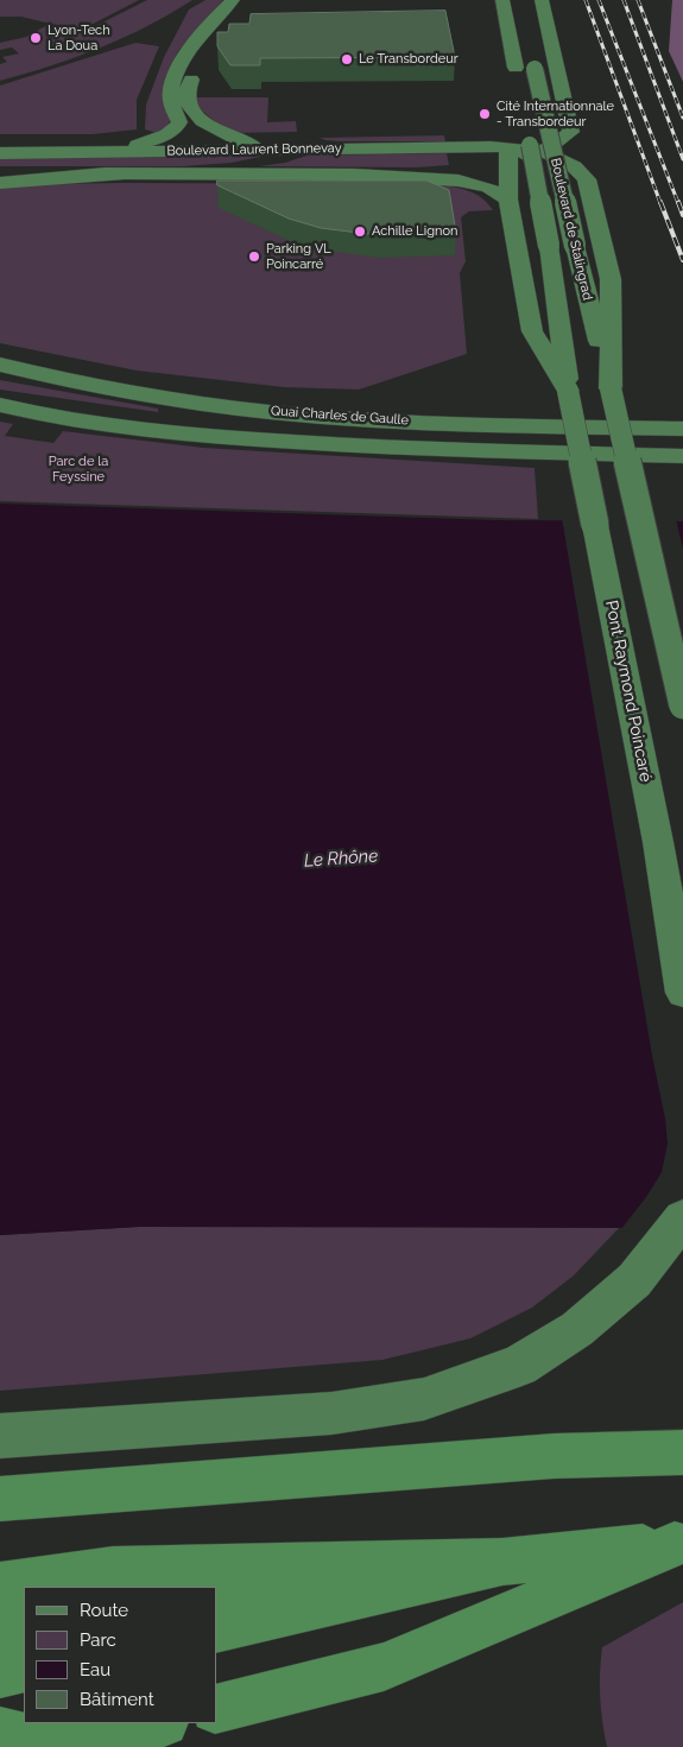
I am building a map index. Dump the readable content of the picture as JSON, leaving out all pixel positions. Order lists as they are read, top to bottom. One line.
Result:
{"streets":{"main road":["Boulevard Laurent Bonnevay","Boulevard de Stalingrad","Quai Charles de Gaulle","Pont Raymond Poincaré"]},"crossings":[["Boulevard de Stalingrad","Pont Raymond Poincaré"]],"water":["Le Rhône"],"parks":["Parc de la Feyssine"],"places":["Lyon-Tech La Doua","Le Transbordeur","Cité Internationnale - Transbordeur","Achille Lignon","Parking VL Poincarré"],"legend":["Route","Parc","Eau","Bâtiment"]}
